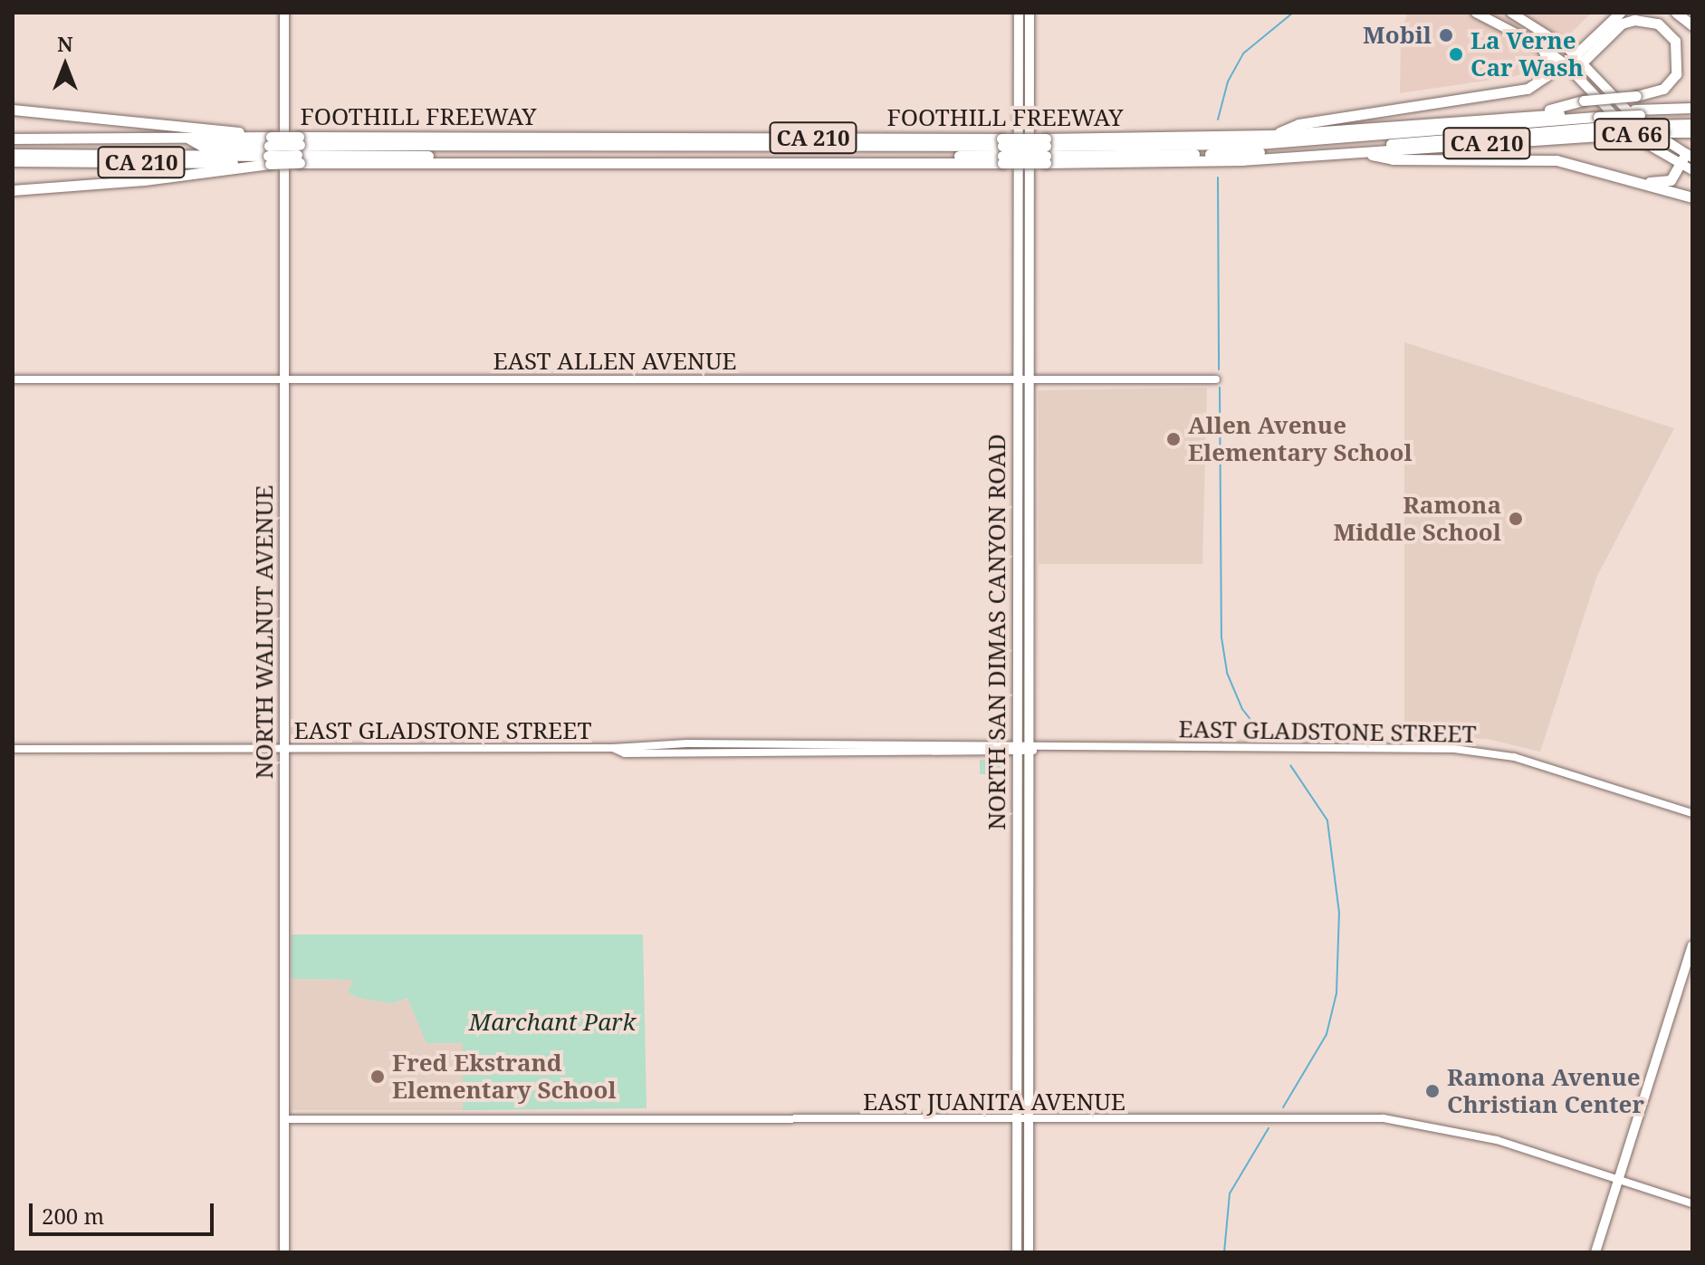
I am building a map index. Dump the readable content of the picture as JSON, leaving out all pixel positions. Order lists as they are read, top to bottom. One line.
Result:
{"streets":{"highway":["FOOTHILL FREEWAY","CA 210"],"main road":["CA 66","NORTH WALNUT AVENUE","NORTH SAN DIMAS CANYON ROAD"],"street":["EAST ALLEN AVENUE","EAST GLADSTONE STREET","EAST JUANITA AVENUE"]},"crossings":[["EAST ALLEN AVENUE","NORTH WALNUT AVENUE"],["EAST ALLEN AVENUE","NORTH SAN DIMAS CANYON ROAD"],["NORTH WALNUT AVENUE","EAST GLADSTONE STREET"],["NORTH WALNUT AVENUE","EAST JUANITA AVENUE"],["NORTH SAN DIMAS CANYON ROAD","EAST GLADSTONE STREET"],["NORTH SAN DIMAS CANYON ROAD","EAST JUANITA AVENUE"]],"parks":["Marchant Park"],"places":["Mobil","La Verne Car Wash","Allen Avenue Elementary School","Ramona Middle School","Fred Ekstrand Elementary School","Ramona Avenue Christian Center"],"scale_bar":"200 m","north":"top"}
